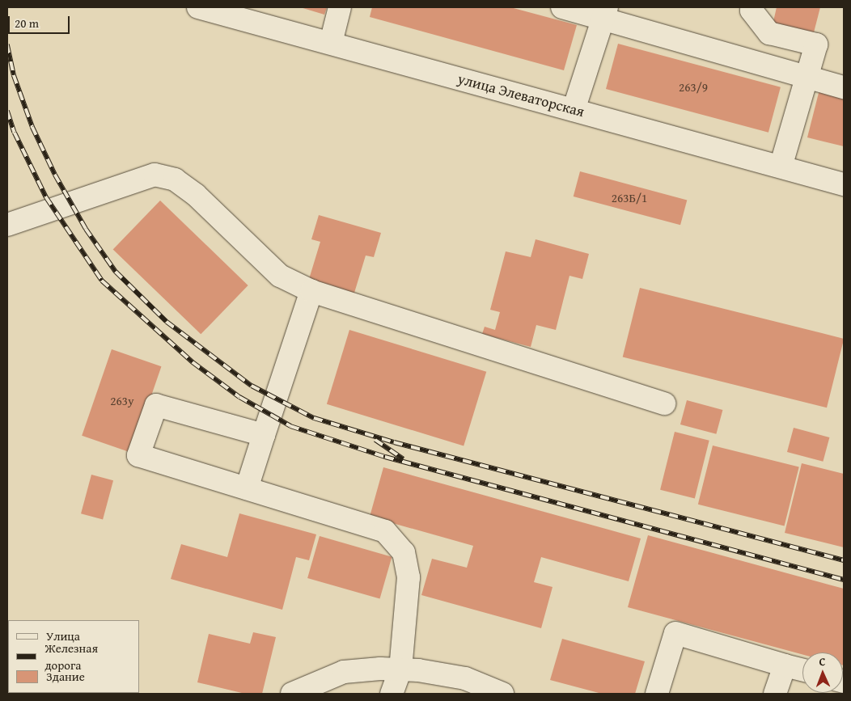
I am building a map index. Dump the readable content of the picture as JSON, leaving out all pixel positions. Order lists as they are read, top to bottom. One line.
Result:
{"streets":{"street":["улица Элеваторская"]},"house_numbers":["263/9","263Б/1","263у"],"legend":["Улица","Железная дорога","Здание"],"scale_bar":"20 m","north":"top"}
